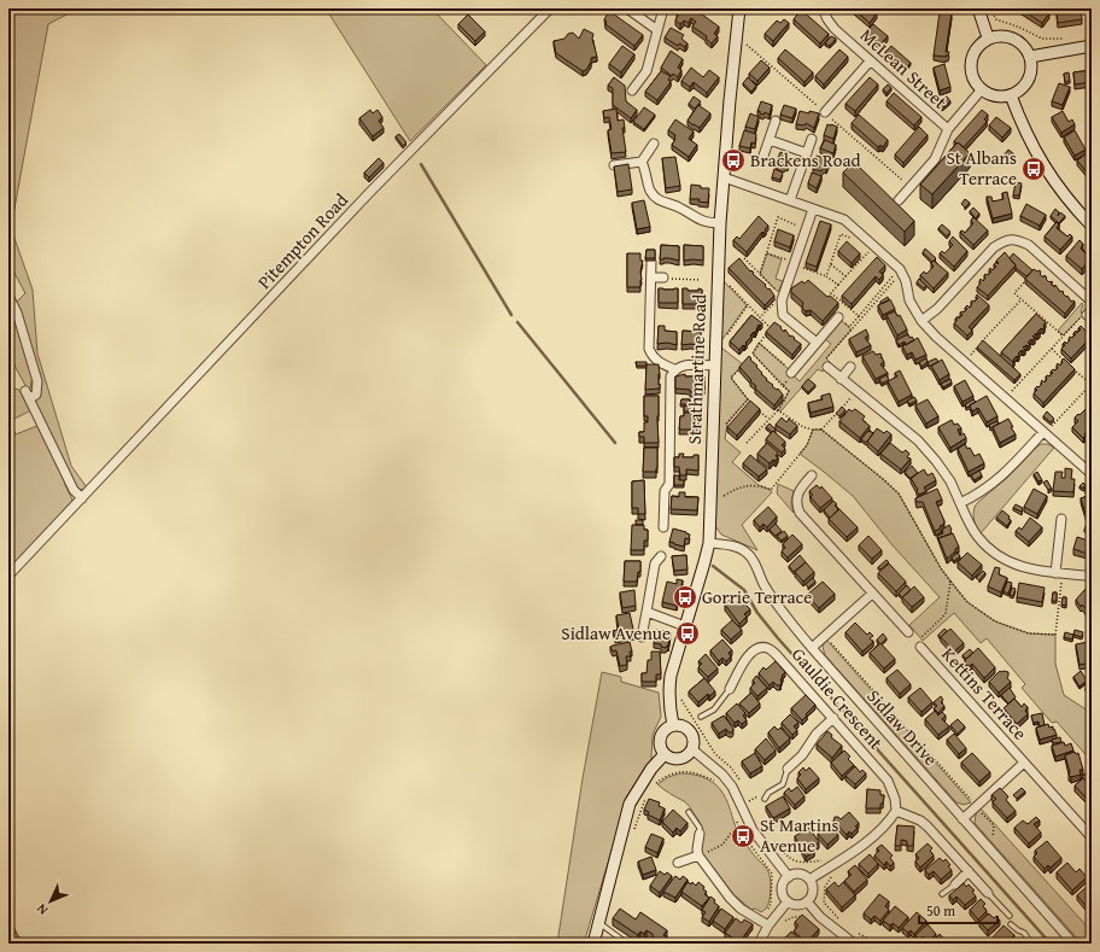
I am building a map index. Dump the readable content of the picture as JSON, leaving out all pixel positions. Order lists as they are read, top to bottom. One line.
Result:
{"streets":{"street":["McLean Street","Pitempton Road","Strathmartine Road","Kettins Terrace","Gauldie Crescent","Sidlaw Drive"]},"crossings":[["Strathmartine Road","Sidlaw Drive"],["Kettins Terrace","Sidlaw Drive"]],"places":{"bus stop":["Brackens Road","St Albans Terrace","Gorrie Terrace","Sidlaw Avenue","St Martins Avenue"]},"scale_bar":"50 m","north":"bottom left"}
